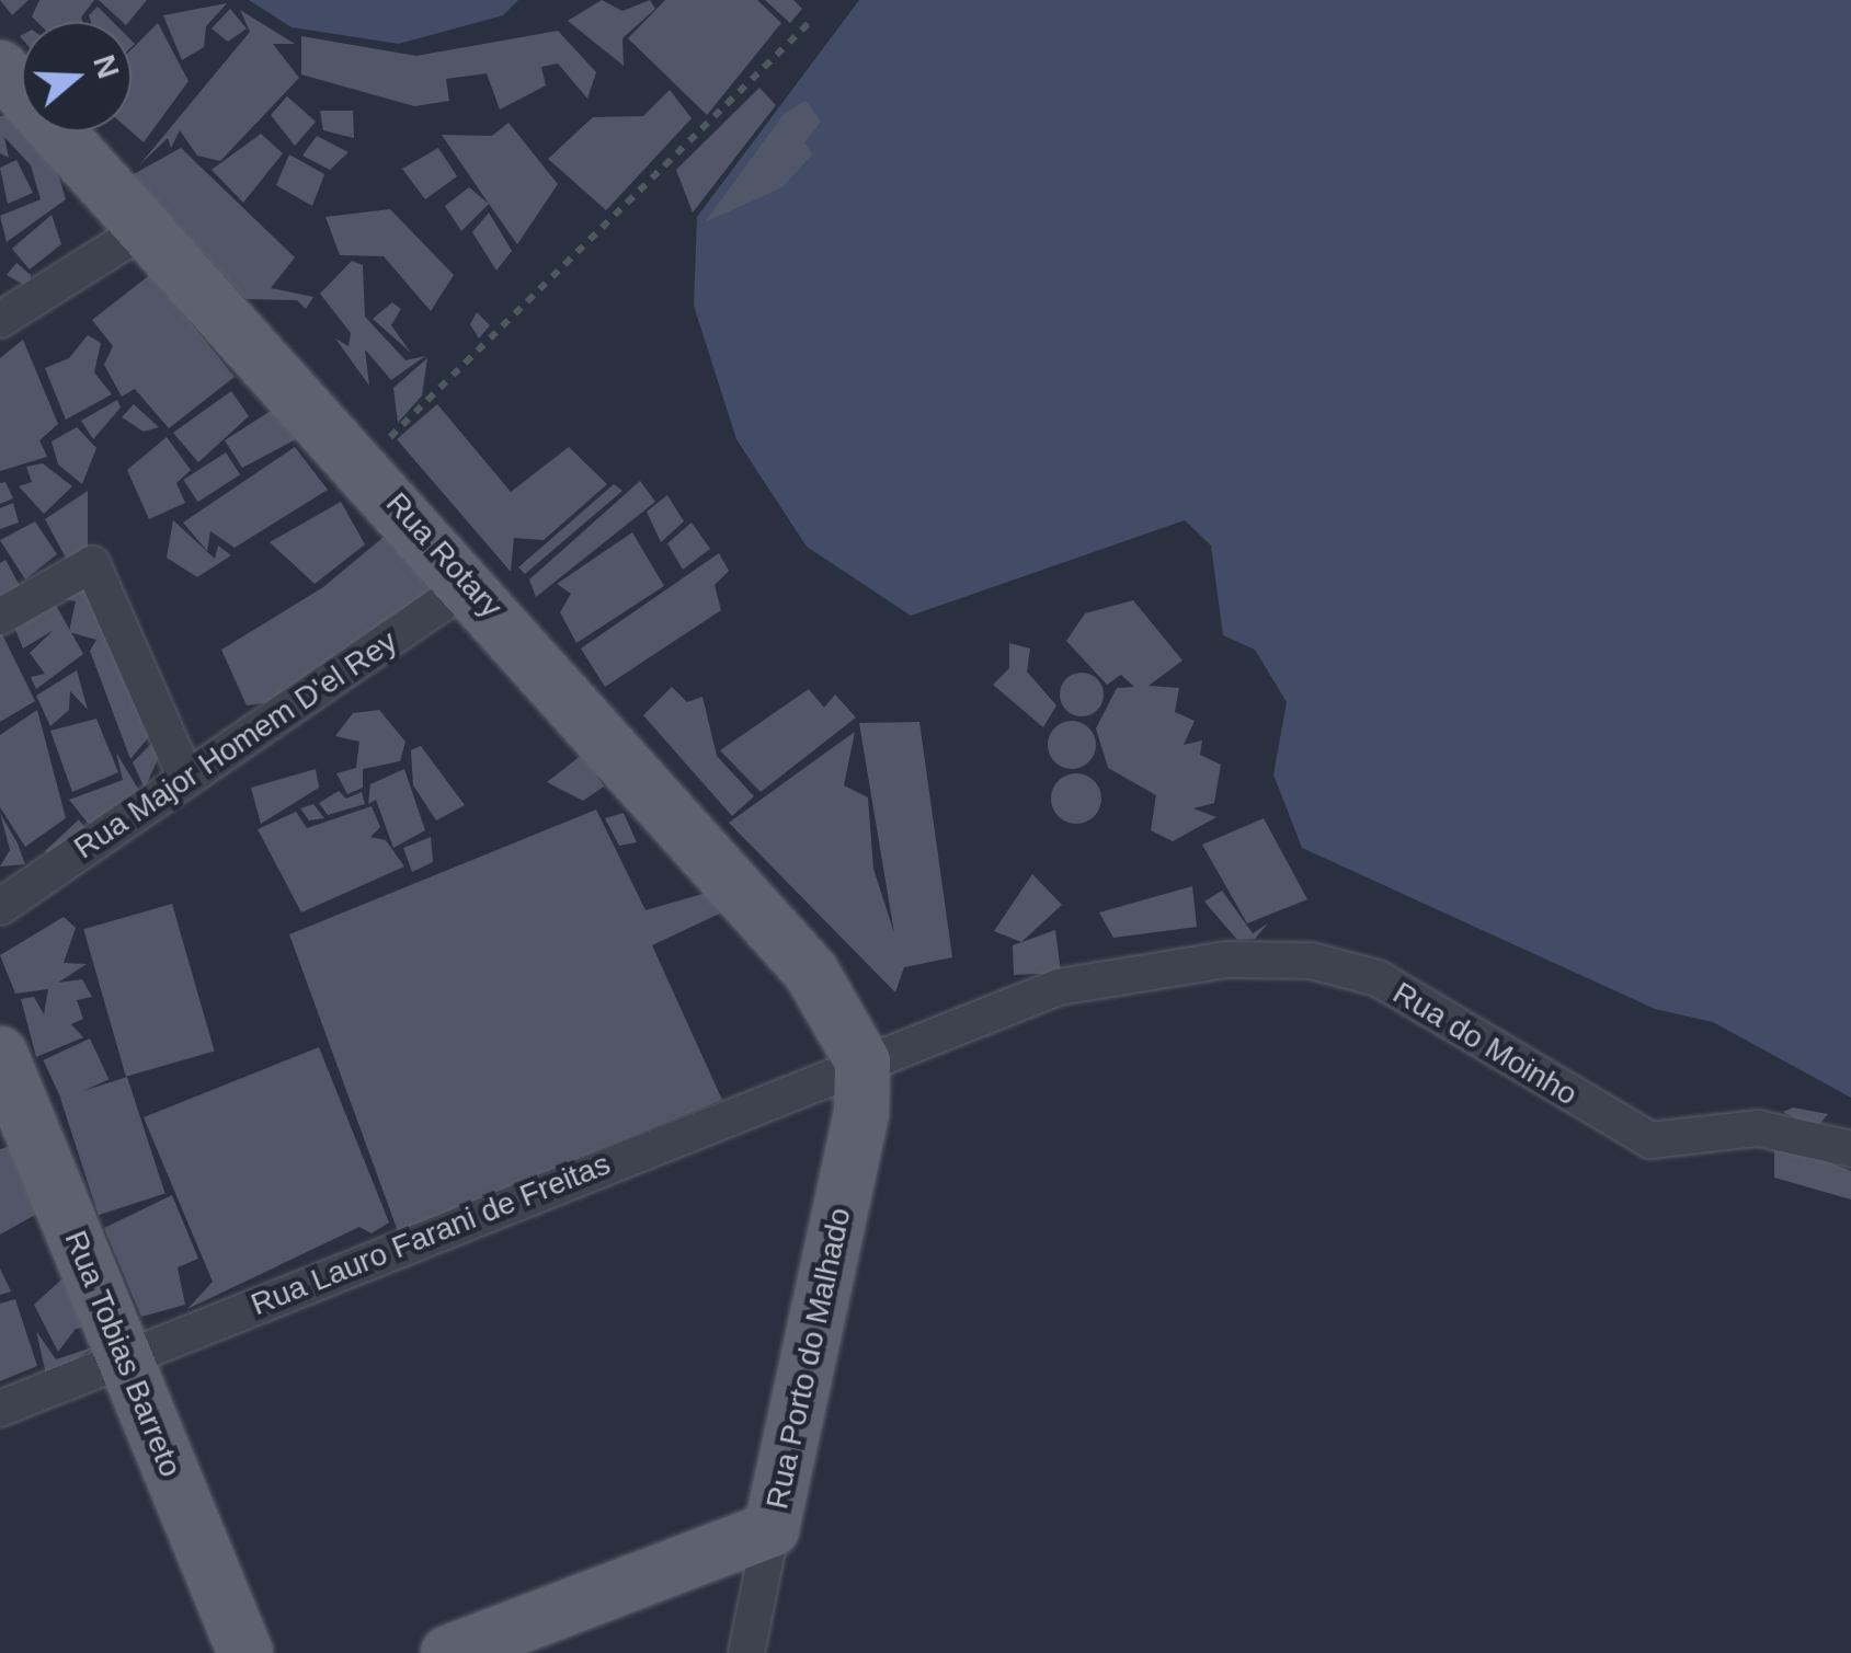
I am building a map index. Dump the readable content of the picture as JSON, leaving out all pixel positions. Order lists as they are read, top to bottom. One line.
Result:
{"streets":{"main road":["Rua Rotary","Rua Tobias Barreto","Rua Porto do Malhado"],"street":["Rua Major Homem D'el Rey","Rua do Moinho","Rua Lauro Farani de Freitas"]},"crossings":[["Rua Rotary","Rua Major Homem D'el Rey"],["Rua Rotary","Rua do Moinho"],["Rua Rotary","Rua Lauro Farani de Freitas"],["Rua Rotary","Rua Porto do Malhado"],["Rua do Moinho","Rua Lauro Farani de Freitas"],["Rua do Moinho","Rua Porto do Malhado"],["Rua Lauro Farani de Freitas","Rua Tobias Barreto"],["Rua Lauro Farani de Freitas","Rua Porto do Malhado"]],"north":"right"}
